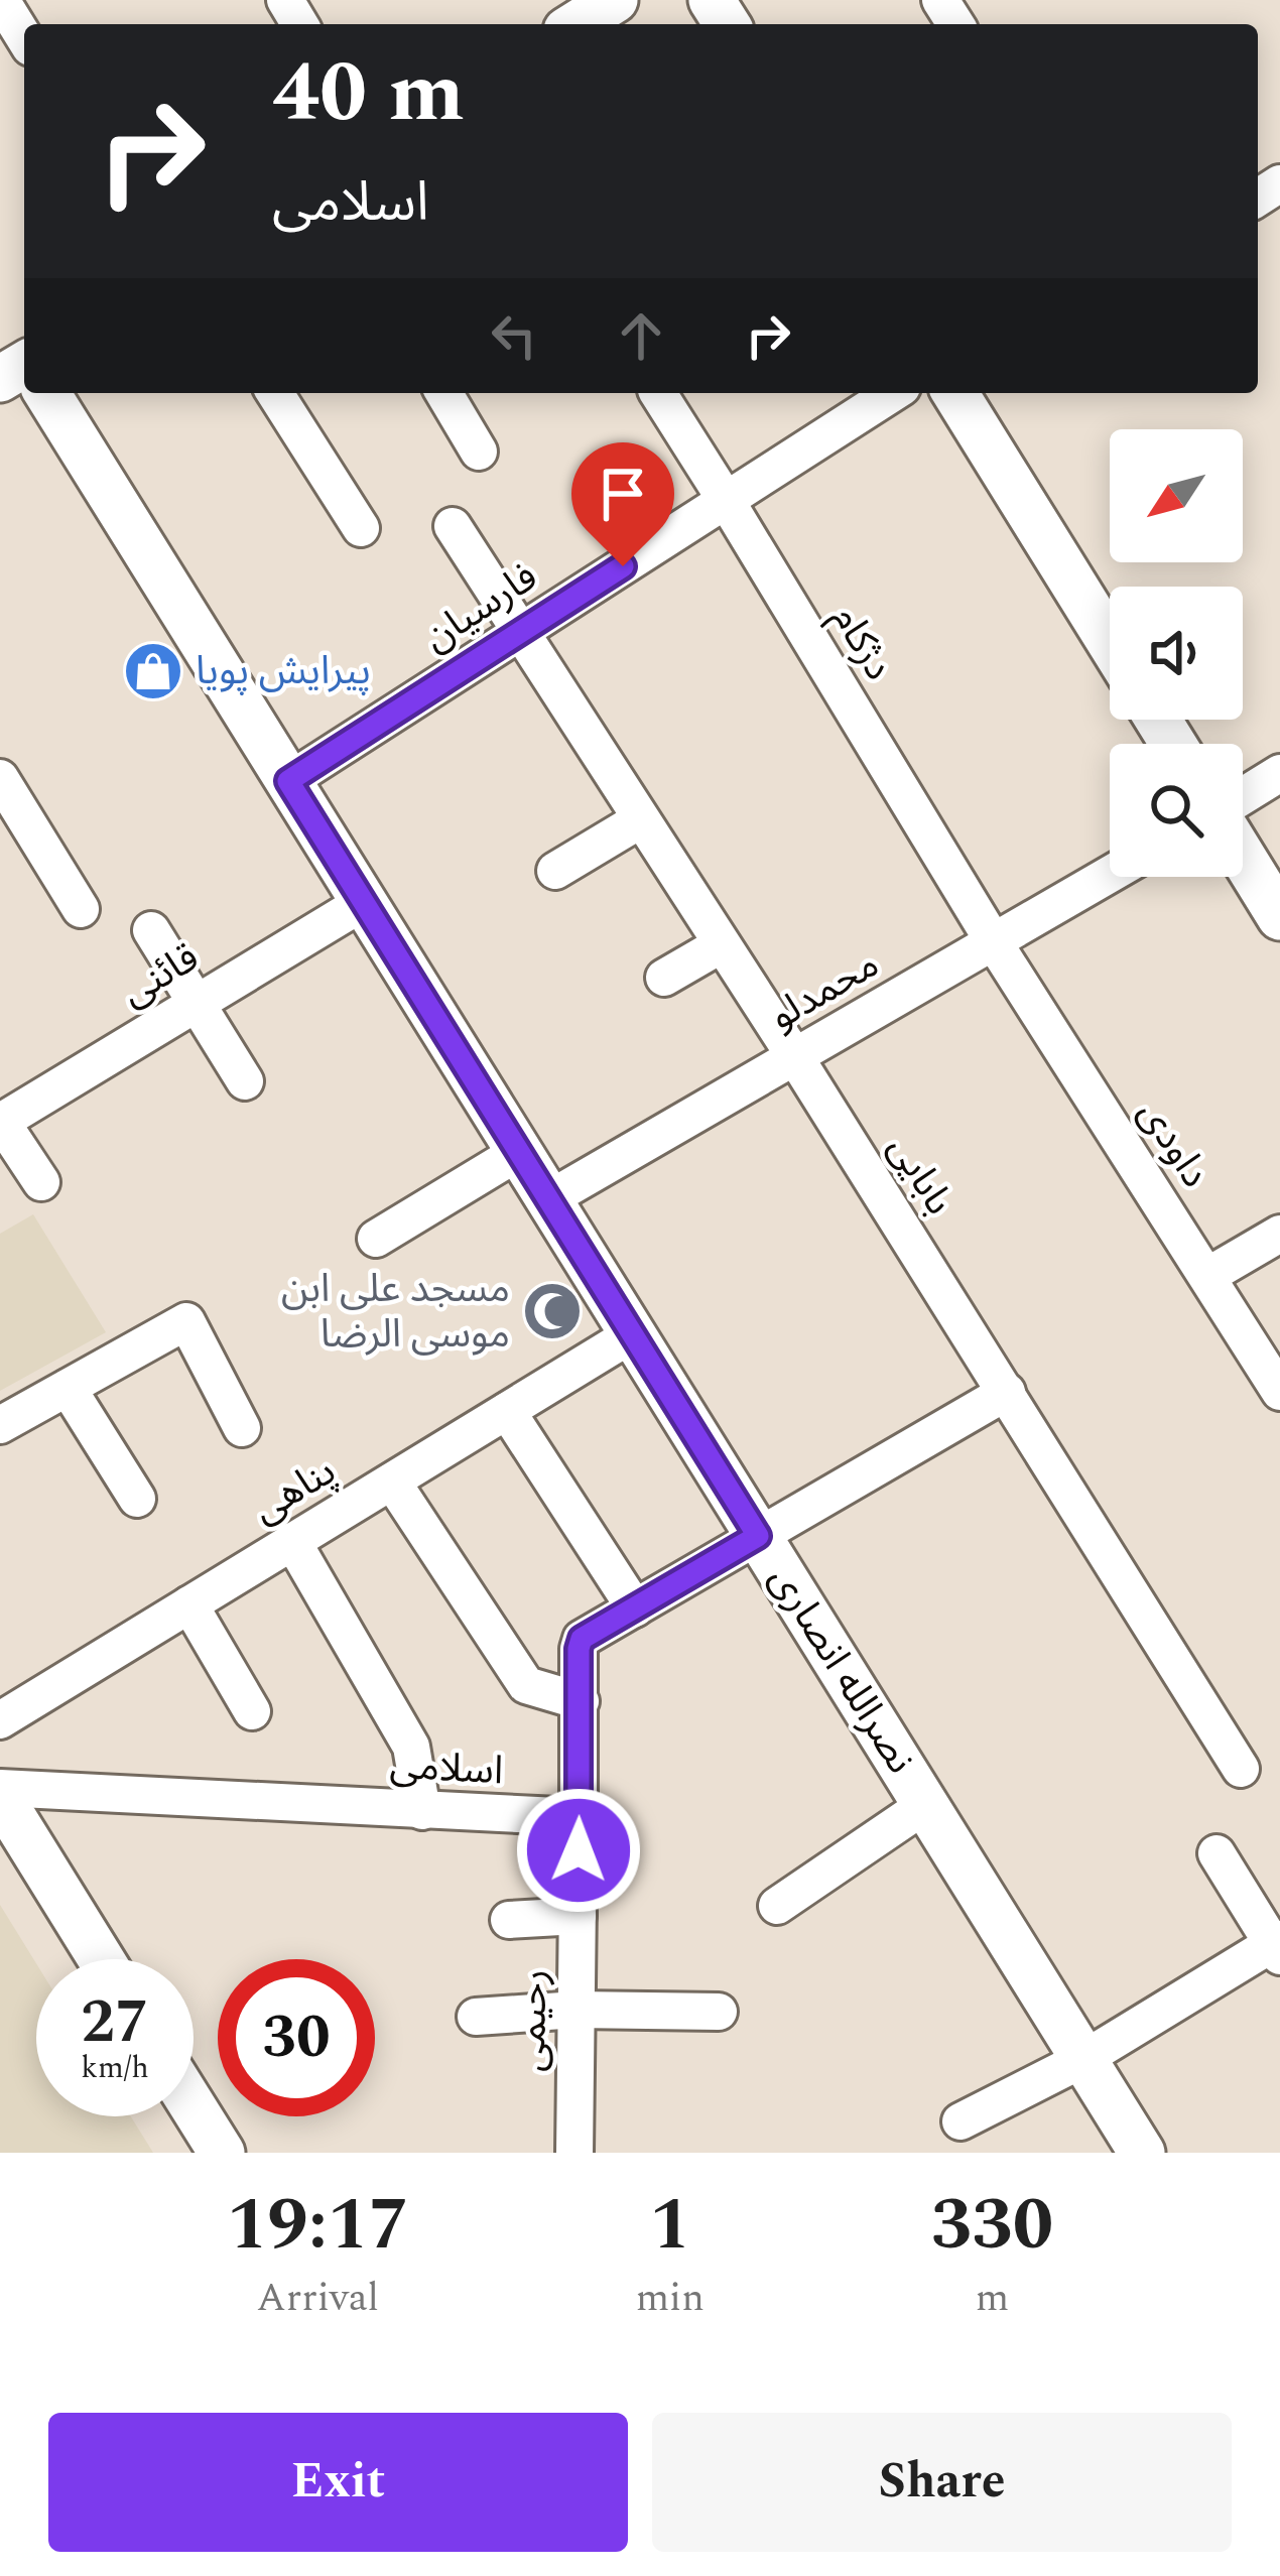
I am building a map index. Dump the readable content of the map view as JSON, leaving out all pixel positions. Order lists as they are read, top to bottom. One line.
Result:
{"streets":{"street":["فارسیان","دژکام","قائنی","محمدلو","داودی","بابایی","پناهی","نصرالله انصاری","اسلامی","رحیمی"]},"crossings":[["فارسیان","دژکام"],["فارسیان","بابایی"],["فارسیان","نصرالله انصاری"],["دژکام","محمدلو"],["دژکام","داودی"],["قائنی","نصرالله انصاری"],["محمدلو","داودی"],["محمدلو","بابایی"],["محمدلو","نصرالله انصاری"],["پناهی","نصرالله انصاری"],["اسلامی","رحیمی"]],"places":{"shop":["پیرایش پویا"],"mosque":["مسجد علی ابن موسی الرضا"]},"north":"bottom left","page":{"turn":["40 m","اسلامی"],"speed":"27 km/h","limit":"30","eta":["19:17","Arrival","1","min","330","m"],"buttons":["Exit","Share"]}}
